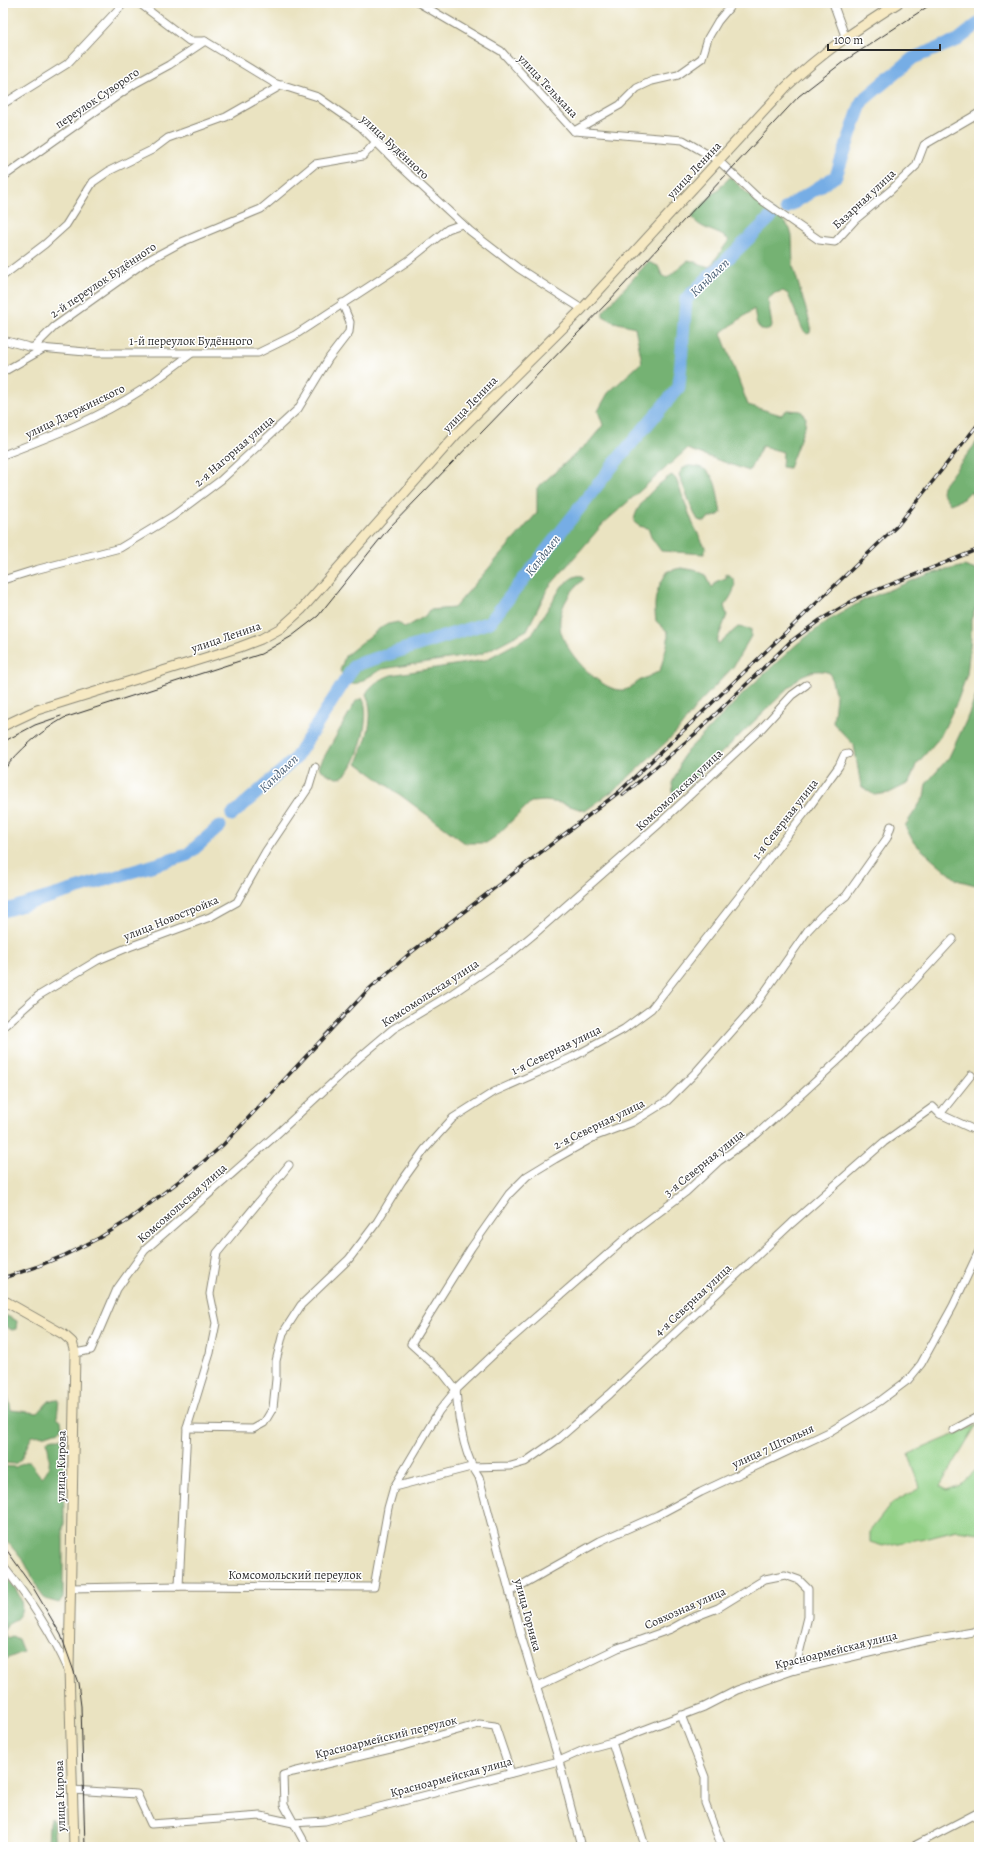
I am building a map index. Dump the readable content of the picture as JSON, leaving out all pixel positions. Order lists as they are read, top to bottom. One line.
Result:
{"streets":{"main road":["улица Ленина","улица Кирова"],"street":["улица Тельмана","переулок Суворого","улица Будённого","Базарная улица","2-й переулок Будённого","1-й переулок Будённого","улица Дзержинского","2-я Нагорная улица","Комсомольская улица","1-я Северная улица","улица Новостройка","2-я Северная улица","3-я Северная улица","4-я Северная улица","улица 7 Штольня","Комсомольский переулок","Совхозная улица","улица Горняка","Красноармейская улица","Красноармейский переулок"]},"crossings":[["улица Тельмана","улица Ленина"],["улица Тельмана","Базарная улица"],["переулок Суворого","улица Будённого"],["улица Будённого","улица Ленина"],["улица Будённого","2-й переулок Будённого"],["улица Будённого","1-й переулок Будённого"],["улица Ленина","Базарная улица"],["2-й переулок Будённого","1-й переулок Будённого"],["1-й переулок Будённого","улица Дзержинского"],["1-й переулок Будённого","2-я Нагорная улица"],["Комсомольская улица","улица Кирова"],["2-я Северная улица","3-я Северная улица"],["2-я Северная улица","Комсомольский переулок"],["2-я Северная улица","улица Горняка"],["3-я Северная улица","Комсомольский переулок"],["3-я Северная улица","улица Горняка"],["4-я Северная улица","Комсомольский переулок"],["4-я Северная улица","улица Горняка"],["улица 7 Штольня","улица Горняка"],["улица Кирова","Комсомольский переулок"],["улица Кирова","Красноармейская улица"],["Комсомольский переулок","улица Горняка"],["Совхозная улица","улица Горняка"],["Совхозная улица","Красноармейская улица"],["улица Горняка","Красноармейская улица"],["Красноармейская улица","Красноармейский переулок"]],"water":["Кандалеп"],"scale_bar":"100 m"}
